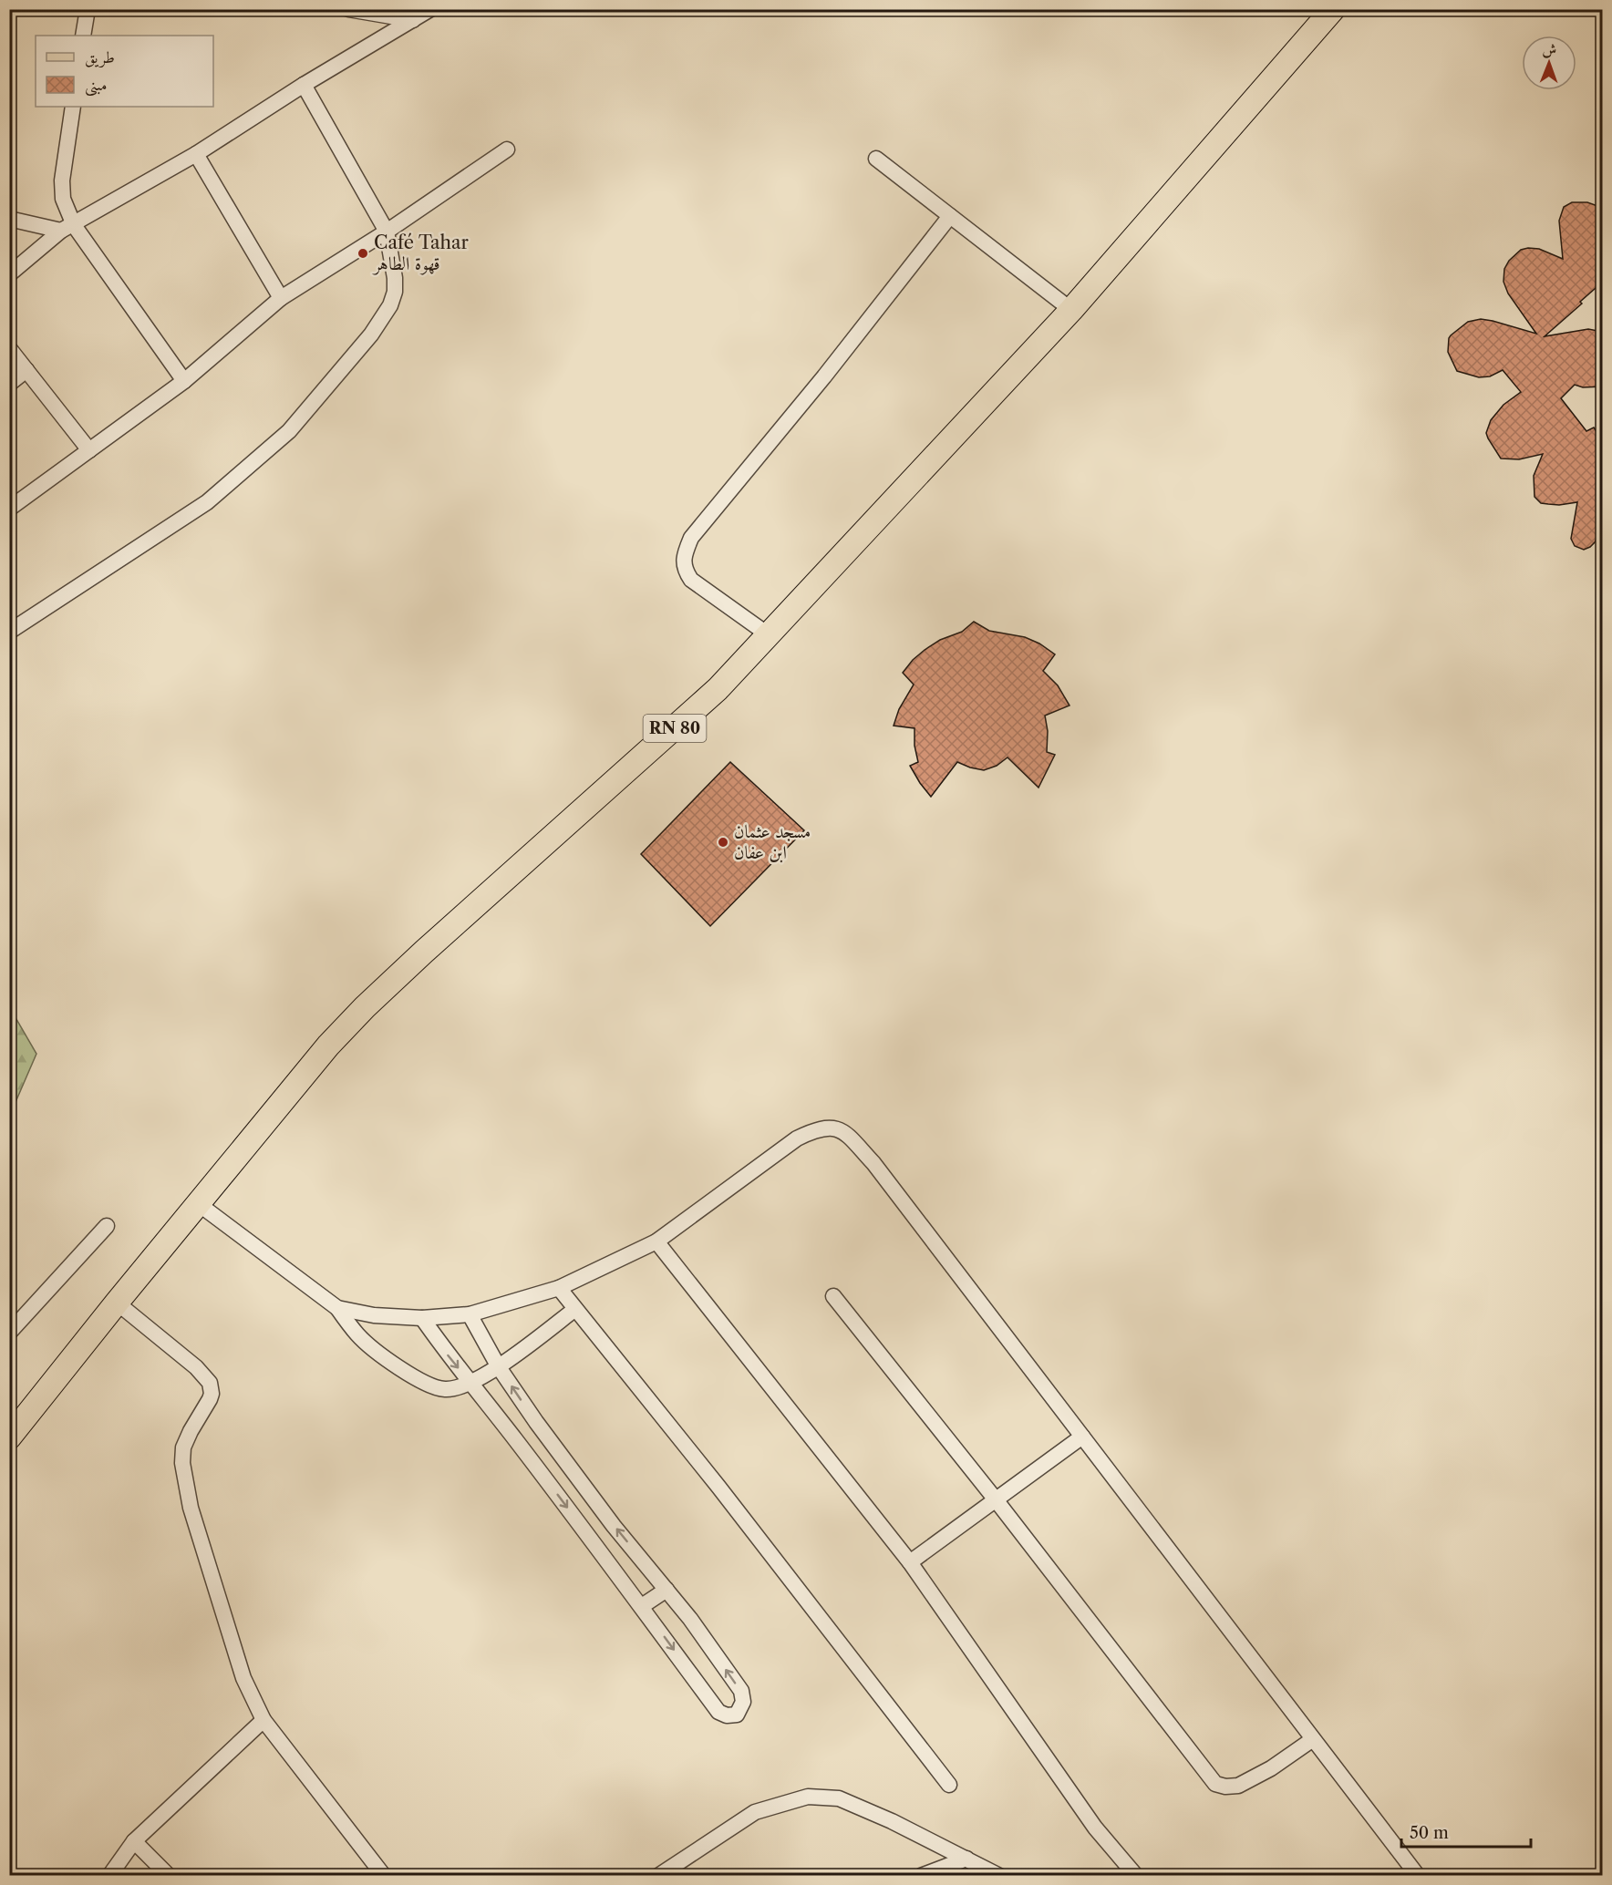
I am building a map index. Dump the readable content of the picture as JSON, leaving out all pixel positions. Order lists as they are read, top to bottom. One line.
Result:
{"streets":{"main road":["RN 80"]},"places":["Café Tahar قهوة الطاهر","مسجد عثمان ابن عفان"],"legend":["طريق","مبنى"],"scale_bar":"50 m","north":"top"}
